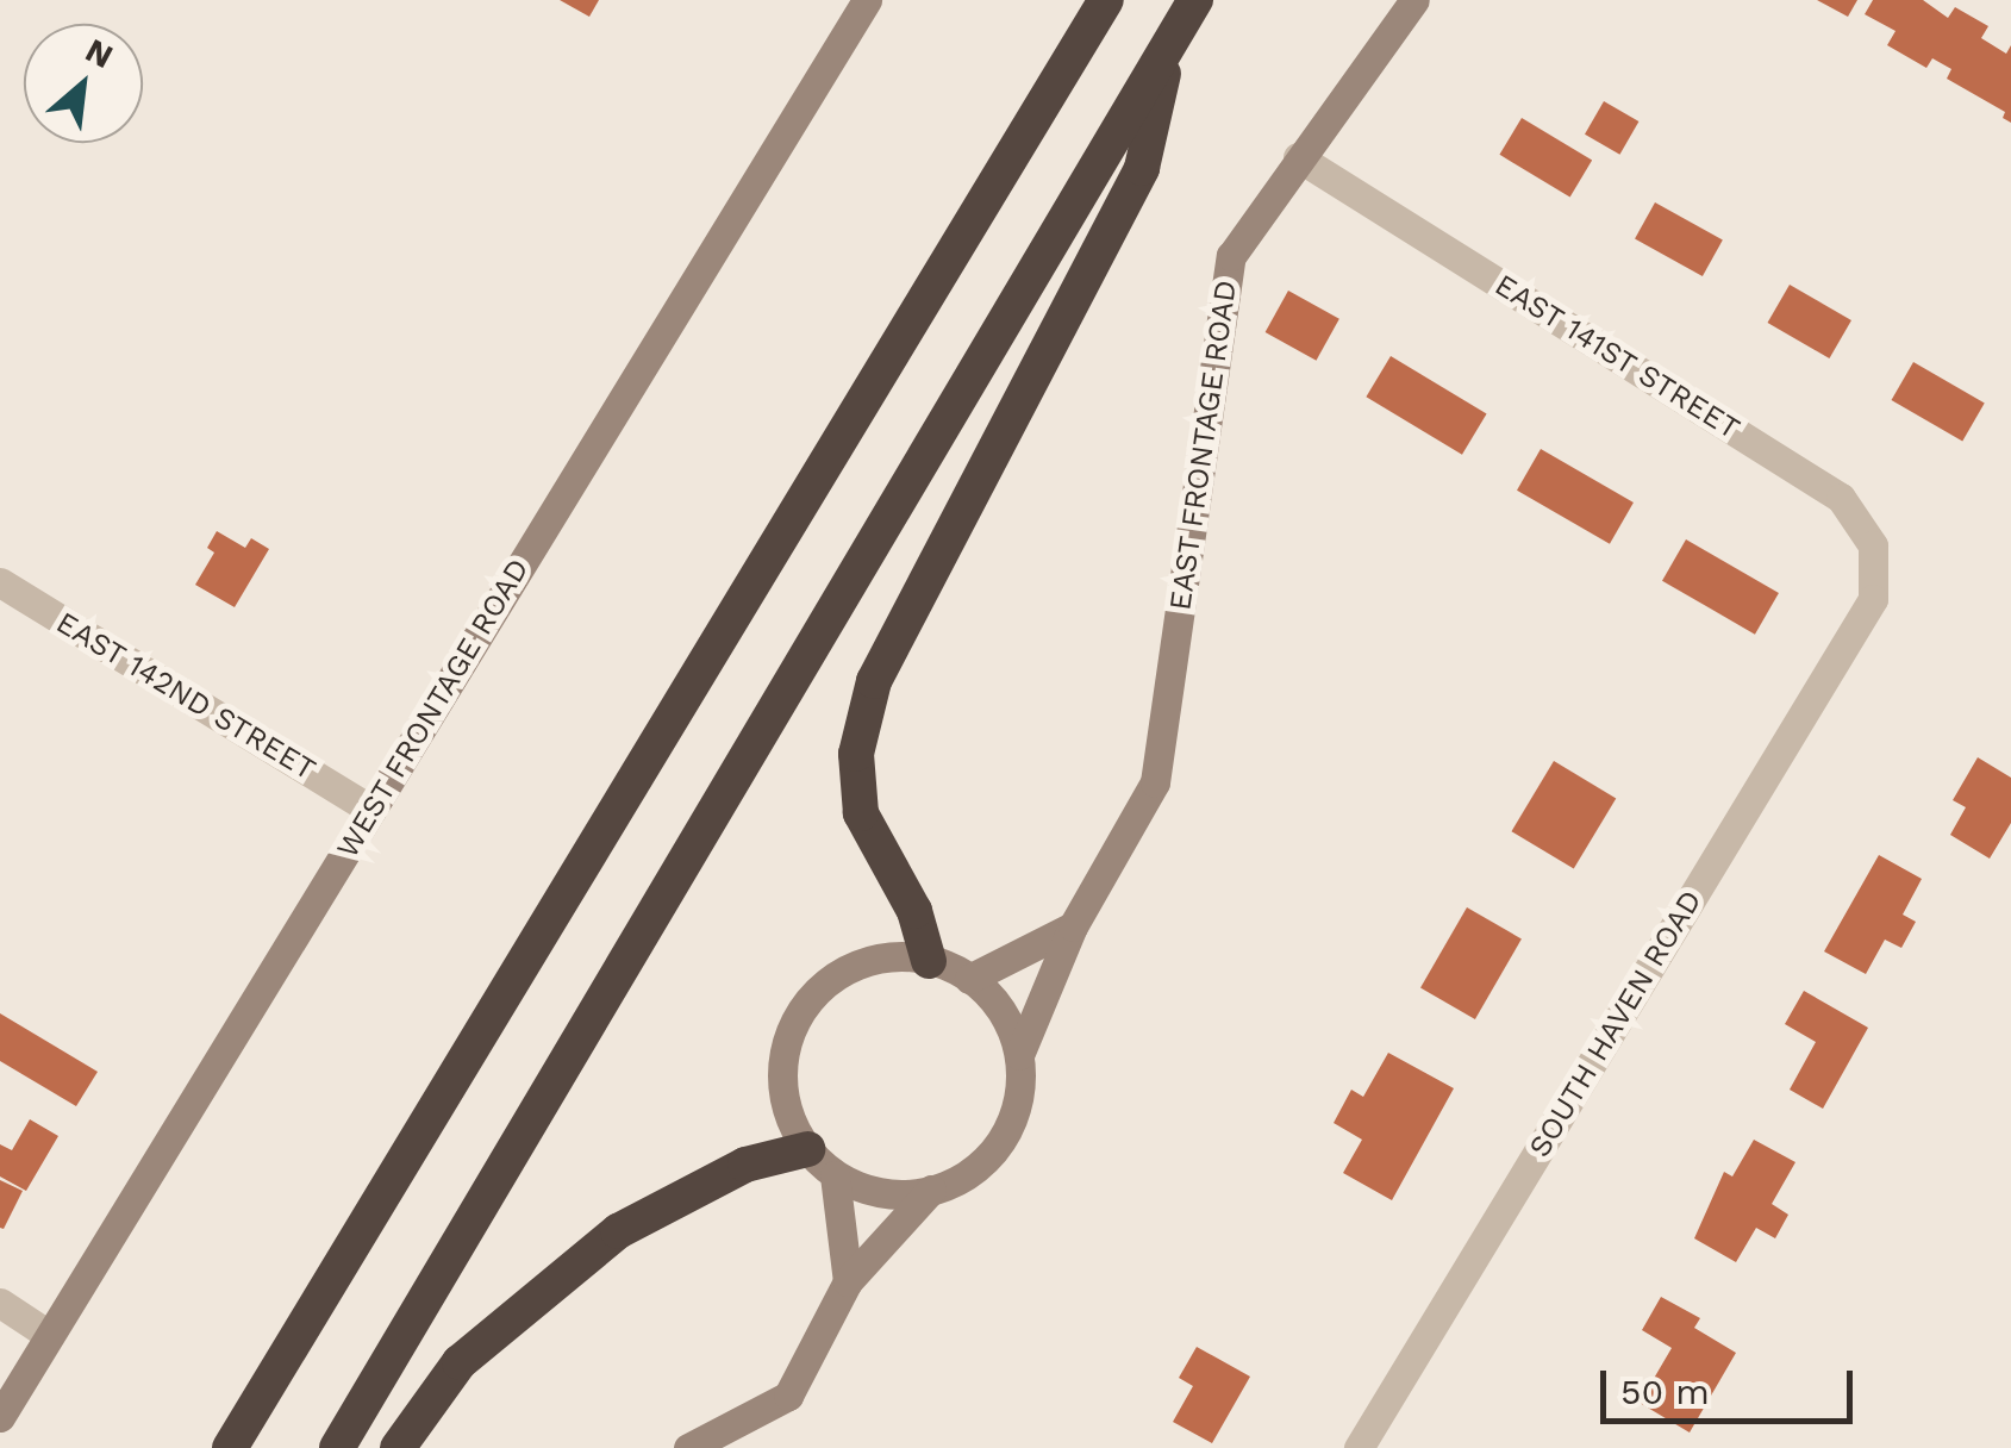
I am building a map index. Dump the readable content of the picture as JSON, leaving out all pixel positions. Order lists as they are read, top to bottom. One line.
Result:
{"streets":{"street":["EAST 141ST STREET","EAST FRONTAGE ROAD","EAST 142ND STREET","WEST FRONTAGE ROAD","SOUTH HAVEN ROAD"]},"crossings":[["EAST 141ST STREET","EAST FRONTAGE ROAD"],["EAST 141ST STREET","SOUTH HAVEN ROAD"],["EAST 142ND STREET","WEST FRONTAGE ROAD"]],"scale_bar":"50 m","north":"top right"}
